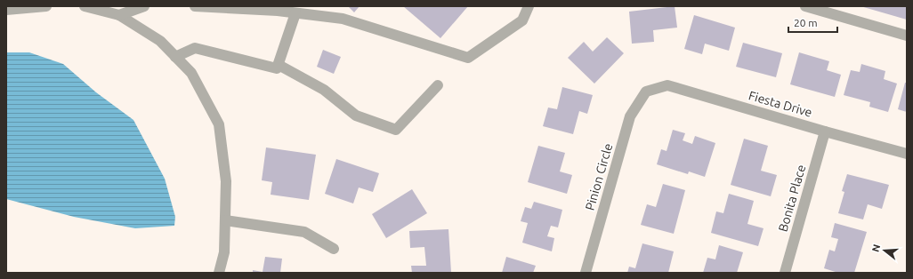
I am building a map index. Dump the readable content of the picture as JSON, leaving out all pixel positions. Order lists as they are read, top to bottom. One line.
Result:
{"streets":{"street":["Fiesta Drive","Pinion Circle","Bonita Place"]},"crossings":[["Fiesta Drive","Pinion Circle"],["Fiesta Drive","Bonita Place"]],"scale_bar":"20 m","north":"left"}
